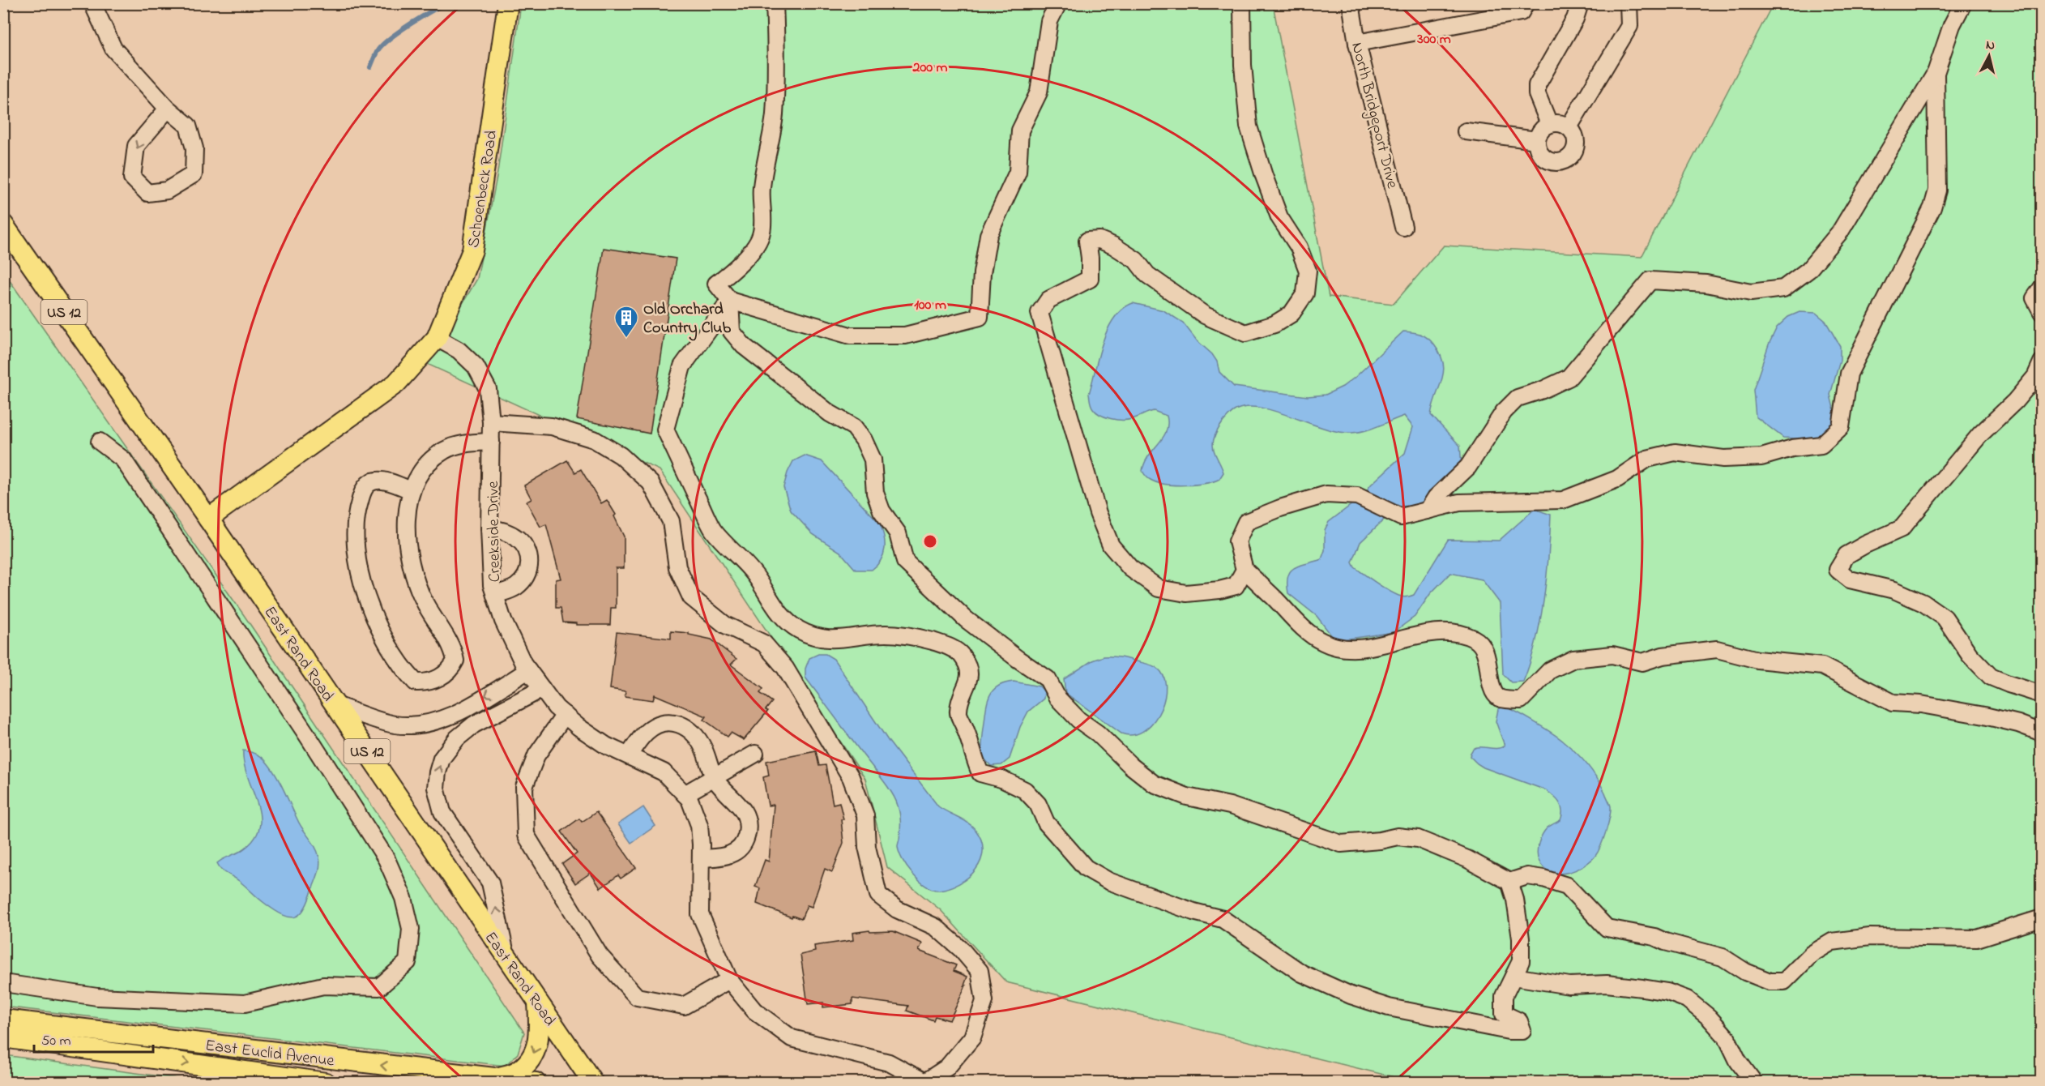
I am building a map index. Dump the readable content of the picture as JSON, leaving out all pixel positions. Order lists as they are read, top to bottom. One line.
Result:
{"streets":{"main road":["Schoenbeck Road","US 12","East Rand Road","East Euclid Avenue"],"street":["North Bridgeport Drive","Creekside Drive"]},"crossings":[["Schoenbeck Road","Creekside Drive"],["Schoenbeck Road","East Rand Road"]],"places":{"building":["Old Orchard Country Club"]},"scale_bar":"50 m","north":"top","rings":["300 m","200 m","100 m"]}
